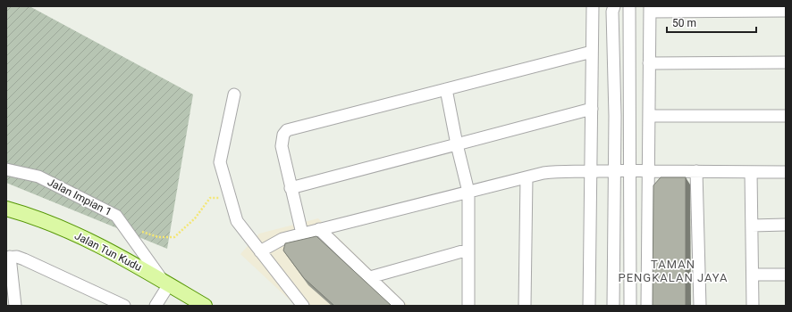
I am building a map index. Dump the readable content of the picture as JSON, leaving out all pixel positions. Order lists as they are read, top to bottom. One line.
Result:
{"streets":{"main road":["Jalan Tun Kudu"],"street":["Jalan Impian 1"]},"crossings":[["Jalan Impian 1","Jalan Tun Kudu"]],"districts":["TAMAN PENGKALAN JAYA"],"scale_bar":"50 m"}
